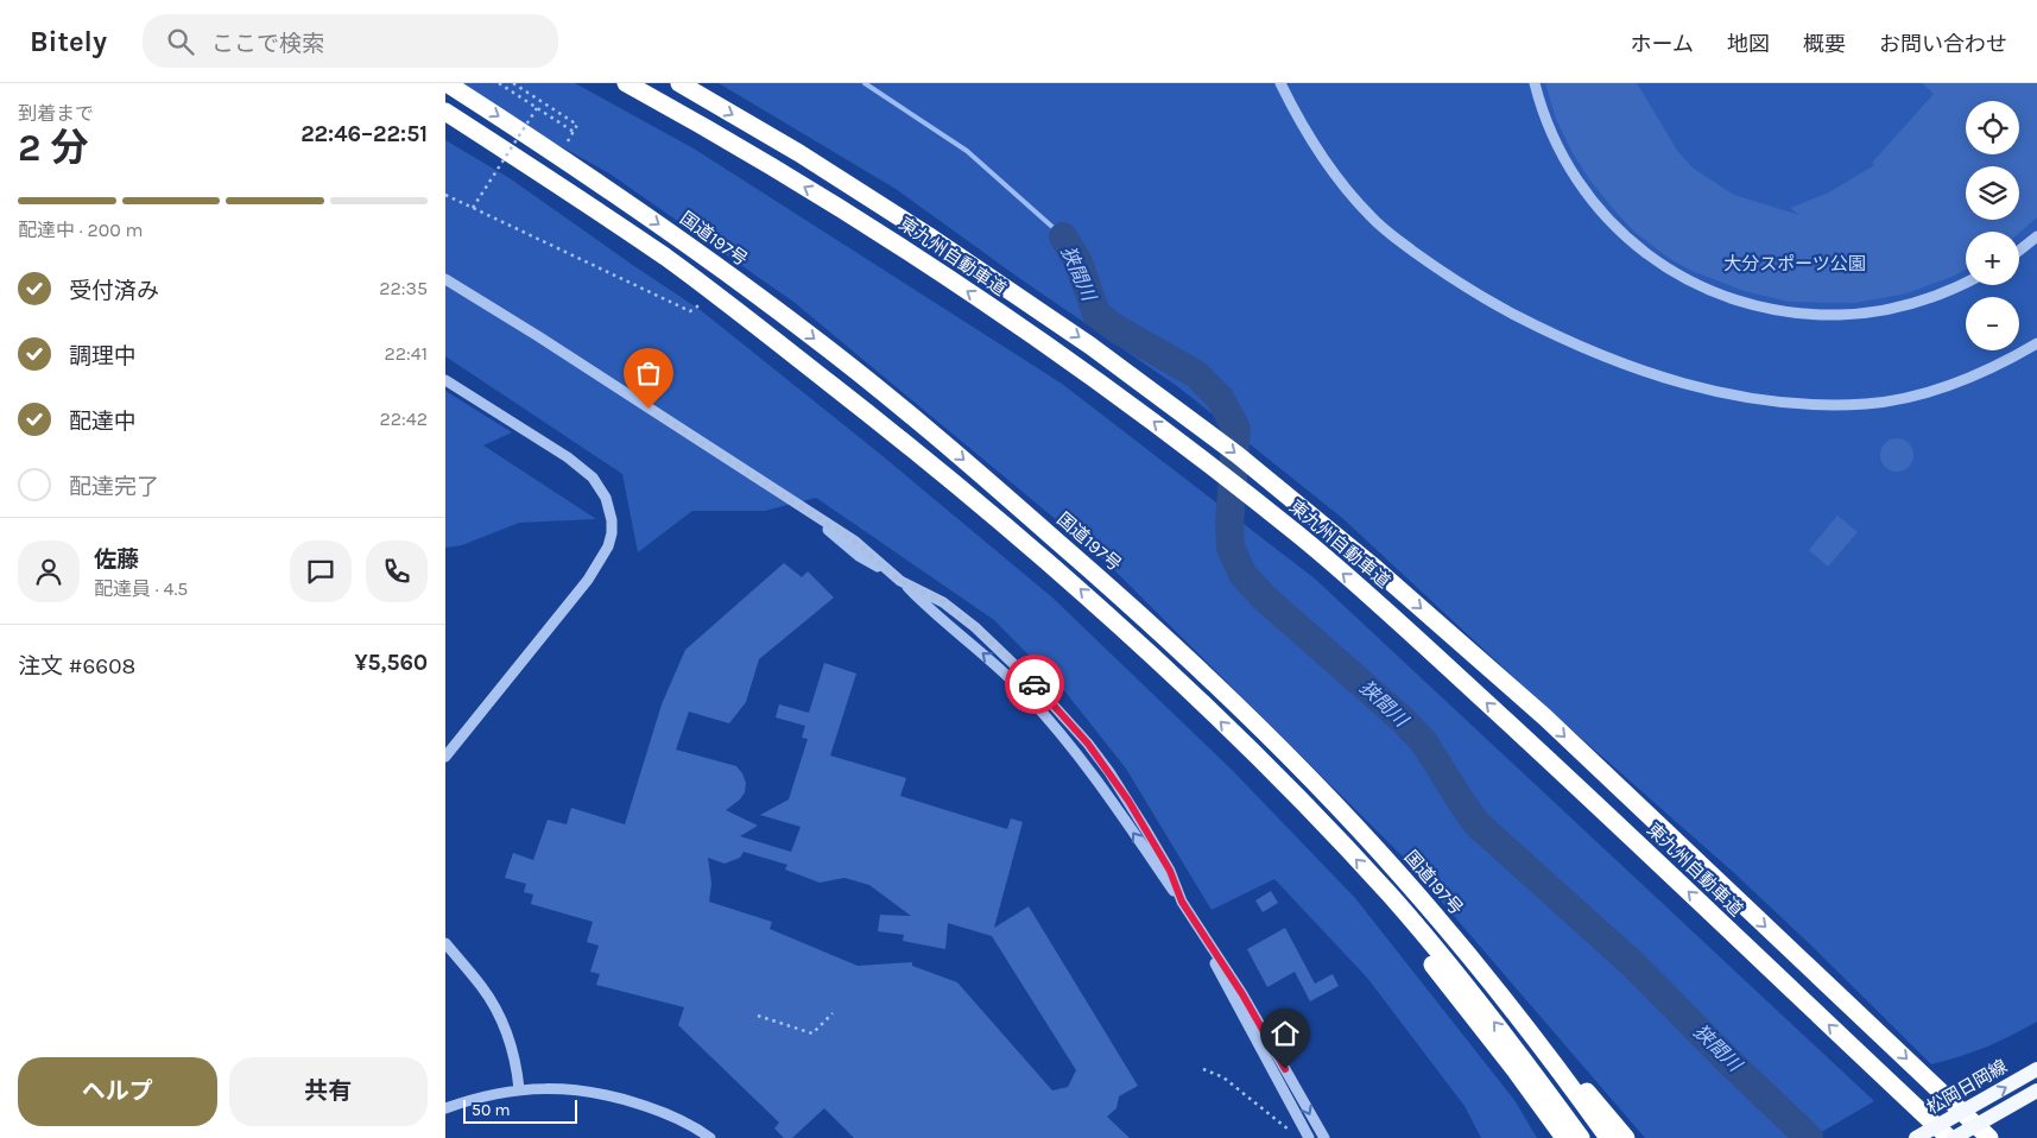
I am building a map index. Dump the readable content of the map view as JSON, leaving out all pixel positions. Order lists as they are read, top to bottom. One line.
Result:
{"streets":{"highway":["国道197号","東九州自動車道"],"main road":["松岡日岡線"]},"water":["狭間川"],"parks":["大分スポーツ公園"],"scale_bar":"50 m","page":{"header":"Bitely","search":"ここで検索","nav":["ホーム","地図","概要","お問い合わせ"],"heading":["2 分","到着まで","22:46–22:51"],"panel":["佐藤","配達員 · 4.5","注文 #6608","¥5,560"],"map_buttons":["+","−"],"bar":"配達中 · 200 m","list":[["受付済み","22:35"],["調理中","22:41"],["配達中","22:42"],"配達完了"],"buttons":["ヘルプ","共有"],"scale":"50 m"}}
